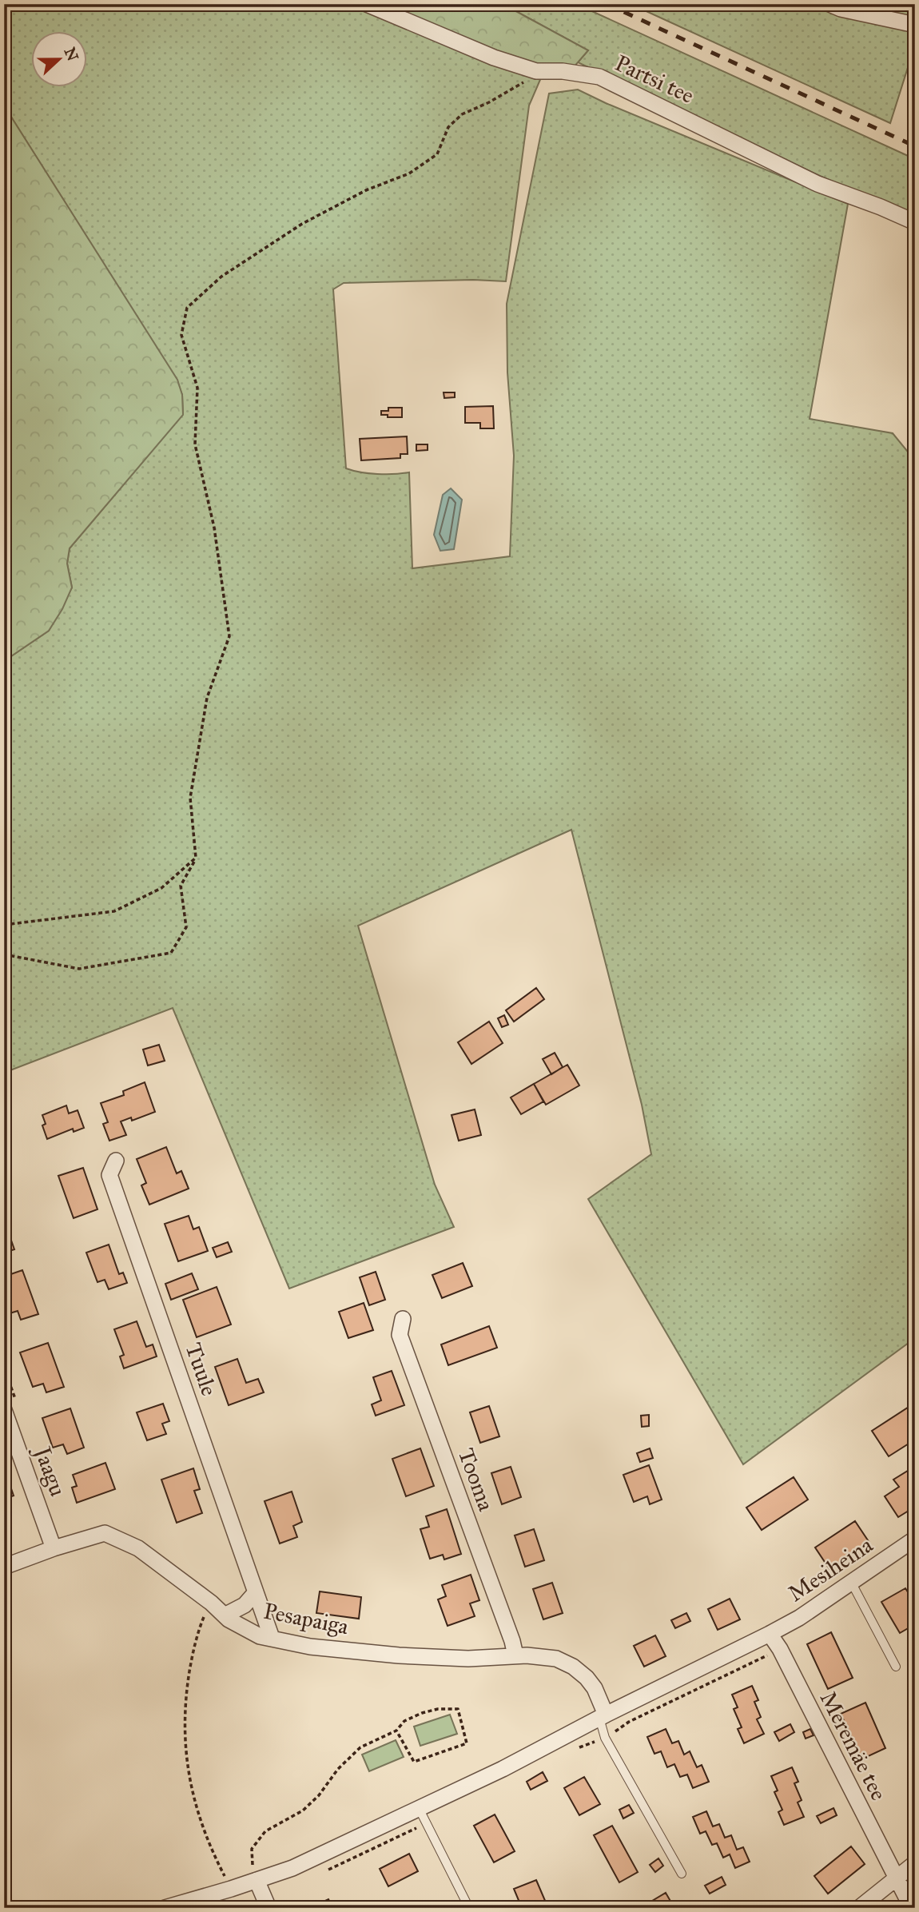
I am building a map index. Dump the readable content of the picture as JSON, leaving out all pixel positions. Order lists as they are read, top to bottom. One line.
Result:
{"streets":{"street":["Partsi tee","Tuule","Jaagu","Tooma","Mesiheina","Pesapaiga","Meremäe tee"]},"crossings":[["Tuule","Pesapaiga"],["Jaagu","Pesapaiga"],["Tooma","Pesapaiga"],["Mesiheina","Meremäe tee"]],"north":"right"}
